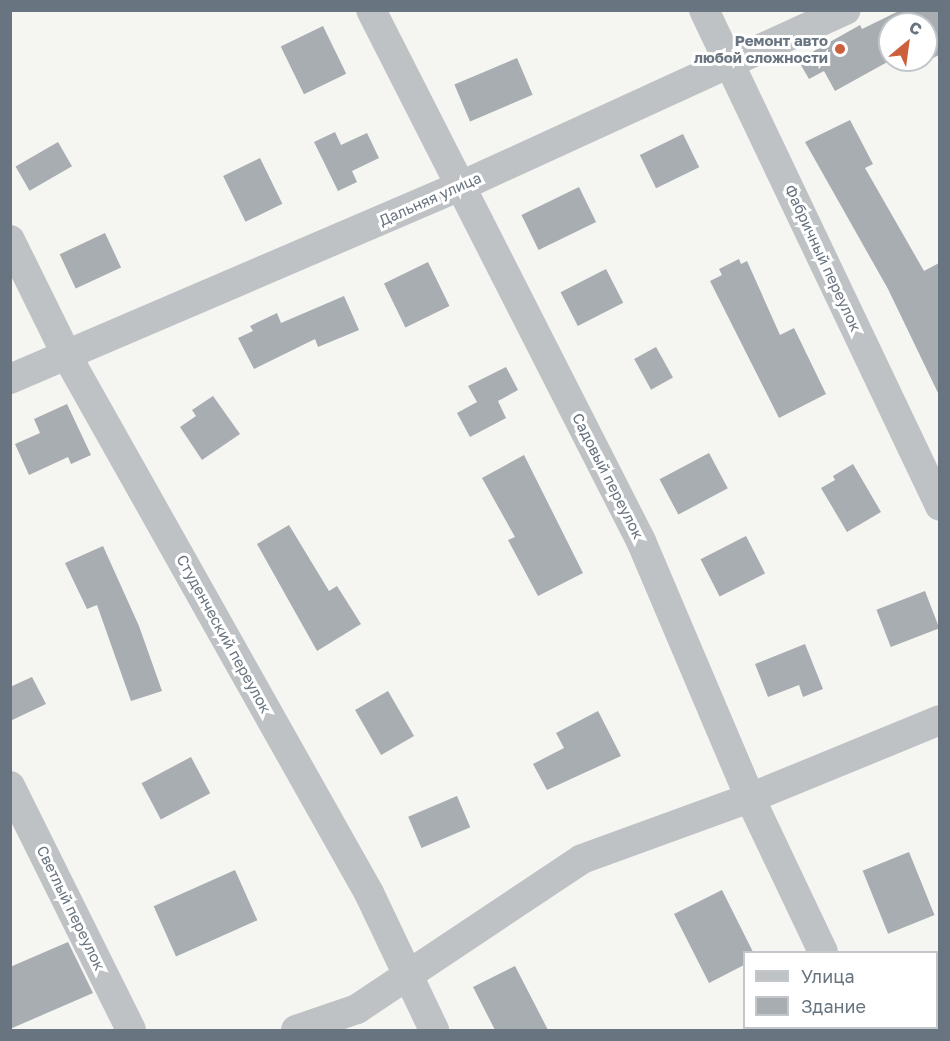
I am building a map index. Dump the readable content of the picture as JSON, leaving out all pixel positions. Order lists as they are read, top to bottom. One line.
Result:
{"streets":{"street":["Дальняя улица","Фабричный переулок","Садовый переулок","Студенческий переулок","Светлый переулок"]},"crossings":[["Дальняя улица","Фабричный переулок"],["Дальняя улица","Садовый переулок"],["Дальняя улица","Студенческий переулок"]],"places":["Ремонт авто любой сложности"],"legend":["Улица","Здание"],"north":"top right"}
